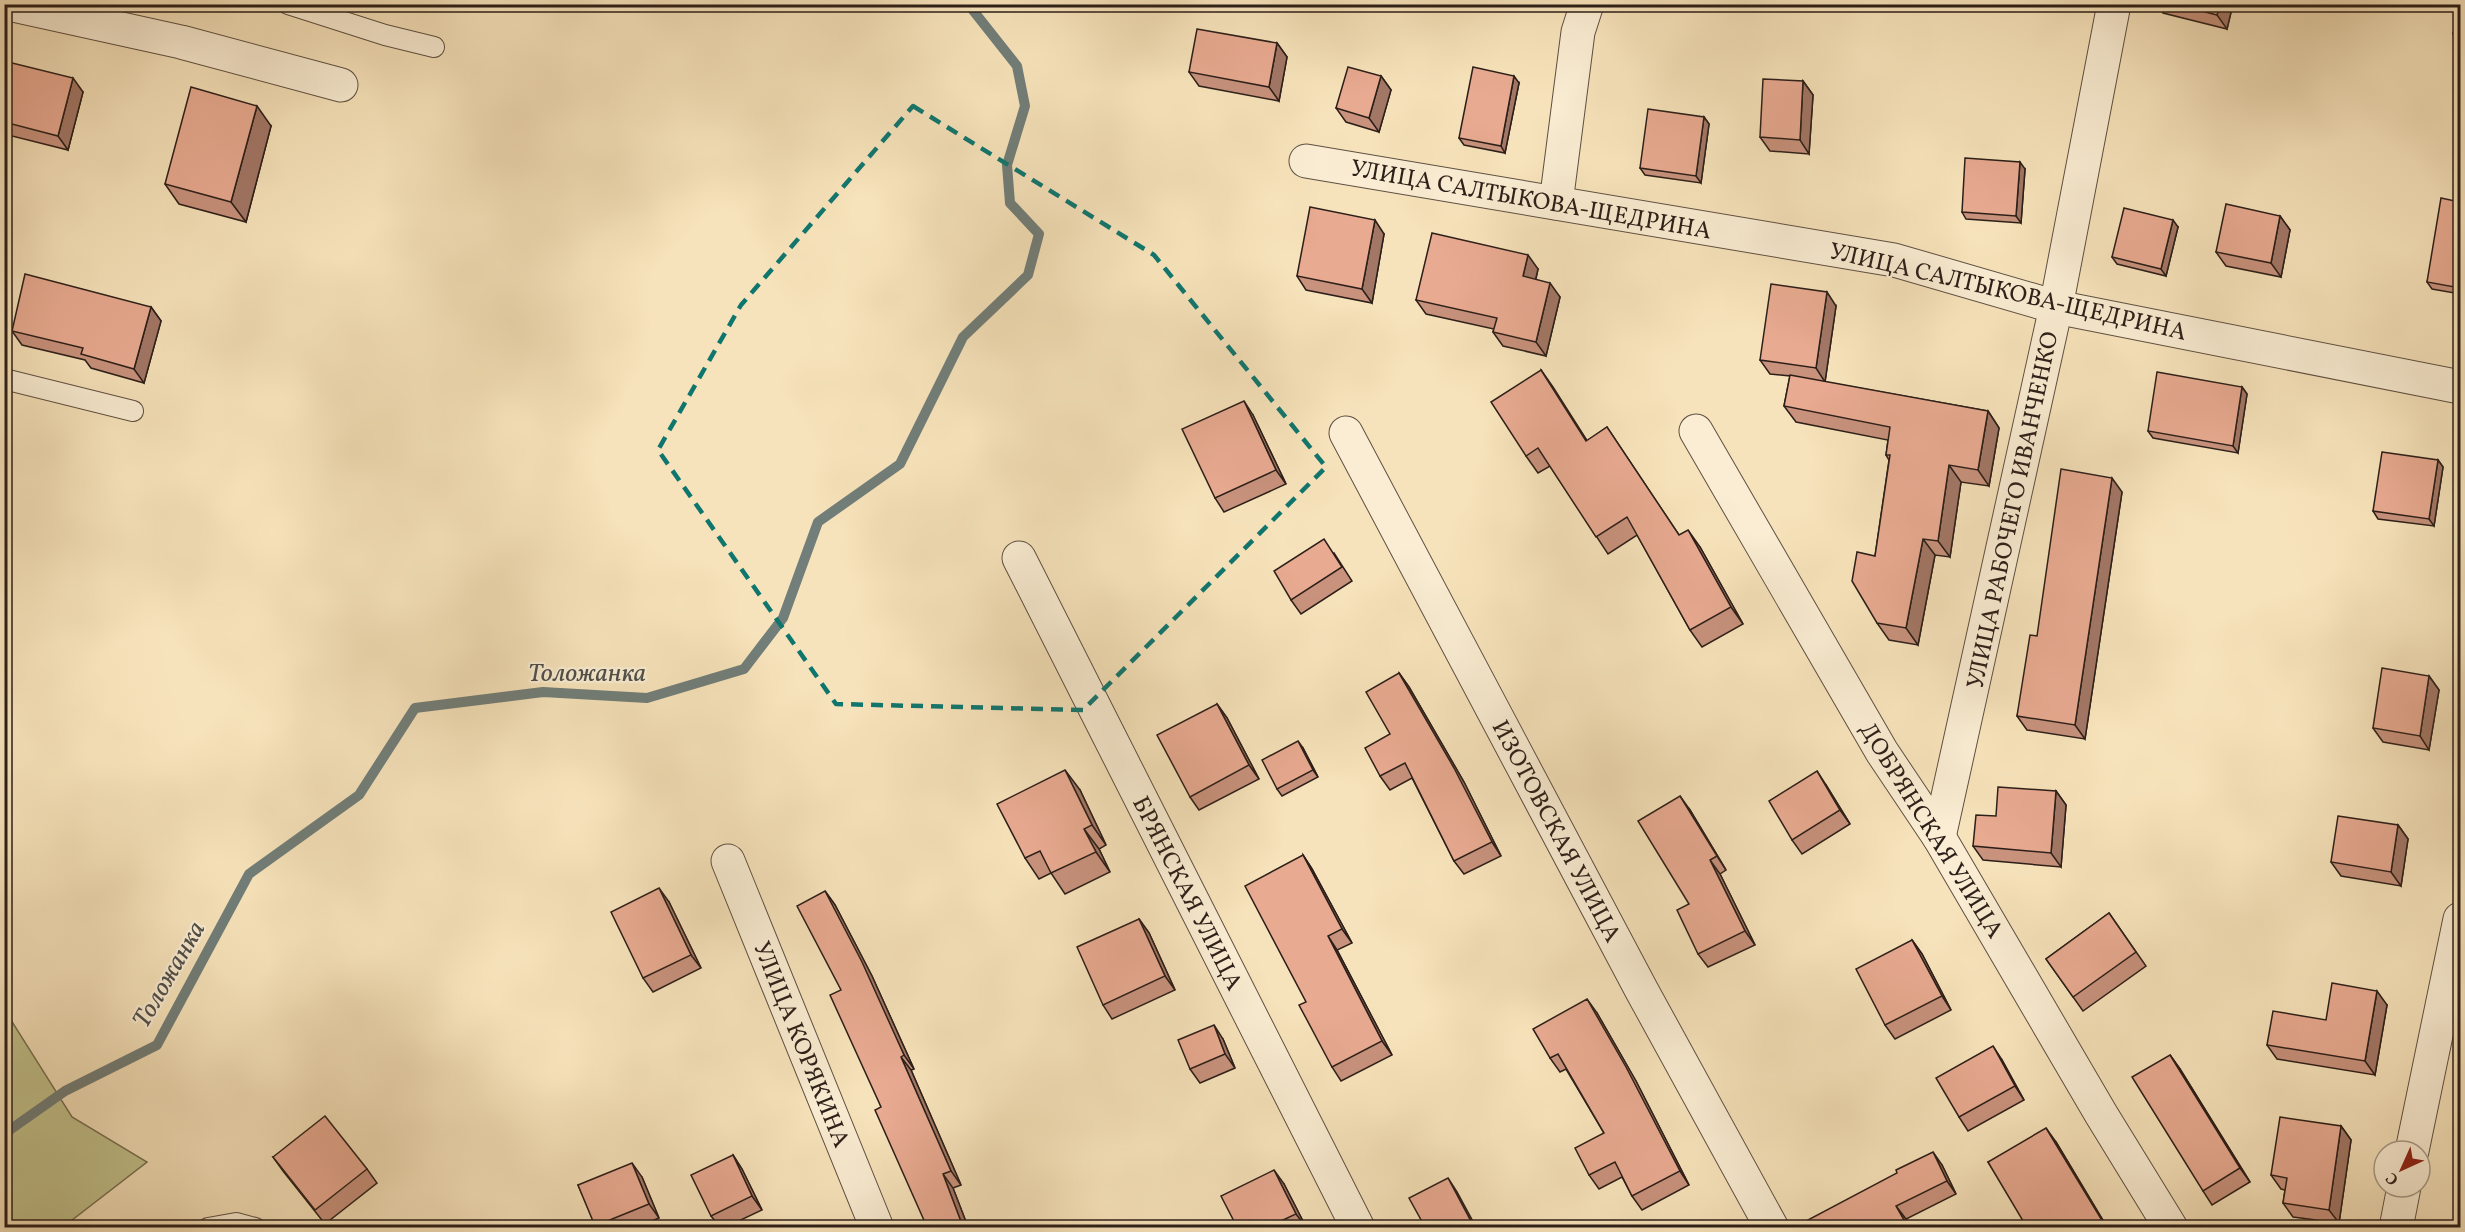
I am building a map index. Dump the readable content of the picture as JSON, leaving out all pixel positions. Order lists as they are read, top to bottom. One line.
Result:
{"streets":{"street":["УЛИЦА САЛТЫКОВА-ЩЕДРИНА","УЛИЦА РАБОЧЕГО ИВАНЧЕНКО","ДОБРЯНСКАЯ УЛИЦА","ИЗОТОВСКАЯ УЛИЦА","БРЯНСКАЯ УЛИЦА","УЛИЦА КОРЯКИНА"]},"crossings":[["УЛИЦА САЛТЫКОВА-ЩЕДРИНА","УЛИЦА РАБОЧЕГО ИВАНЧЕНКО"],["УЛИЦА РАБОЧЕГО ИВАНЧЕНКО","ДОБРЯНСКАЯ УЛИЦА"]],"water":["Толожанка"],"north":"bottom left"}
